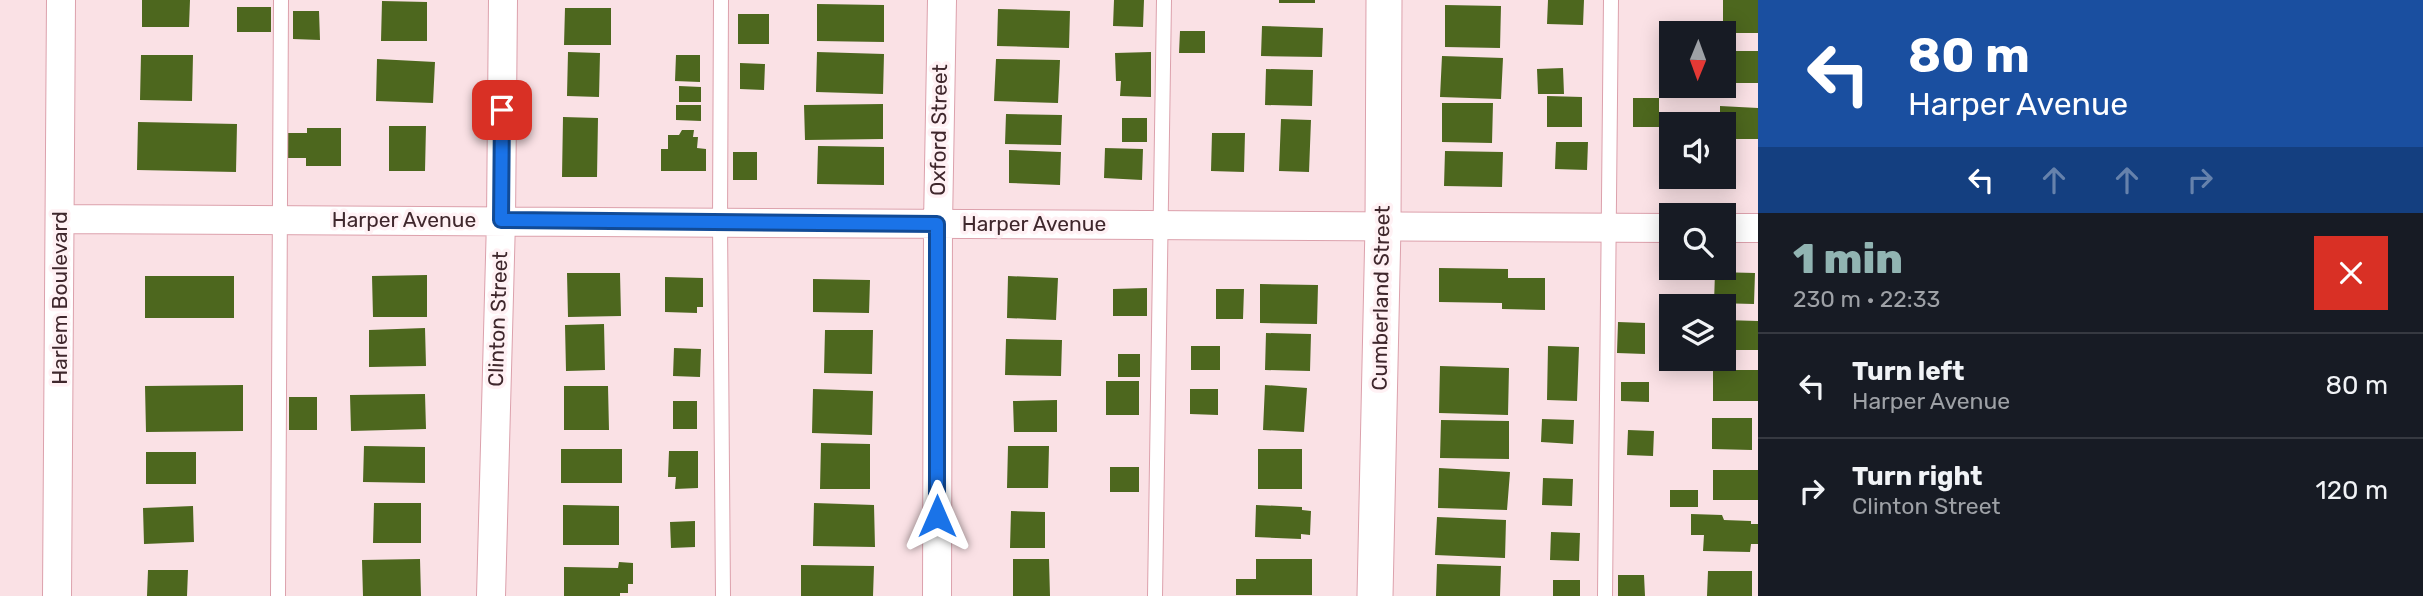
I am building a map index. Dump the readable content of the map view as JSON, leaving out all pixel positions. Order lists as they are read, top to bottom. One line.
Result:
{"streets":{"street":["Oxford Street","Harper Avenue","Harlem Boulevard","Cumberland Street","Clinton Street"]},"crossings":[["Oxford Street","Harper Avenue"],["Harper Avenue","Harlem Boulevard"],["Harper Avenue","Cumberland Street"],["Harper Avenue","Clinton Street"]],"north":"bottom","page":{"turn":["80 m","Harper Avenue"],"heading":["1 min","230 m · 22:33"],"list":[{"name":"Turn left","note":"Harper Avenue","value":"80 m"},{"name":"Turn right","note":"Clinton Street","value":"120 m"}]}}
